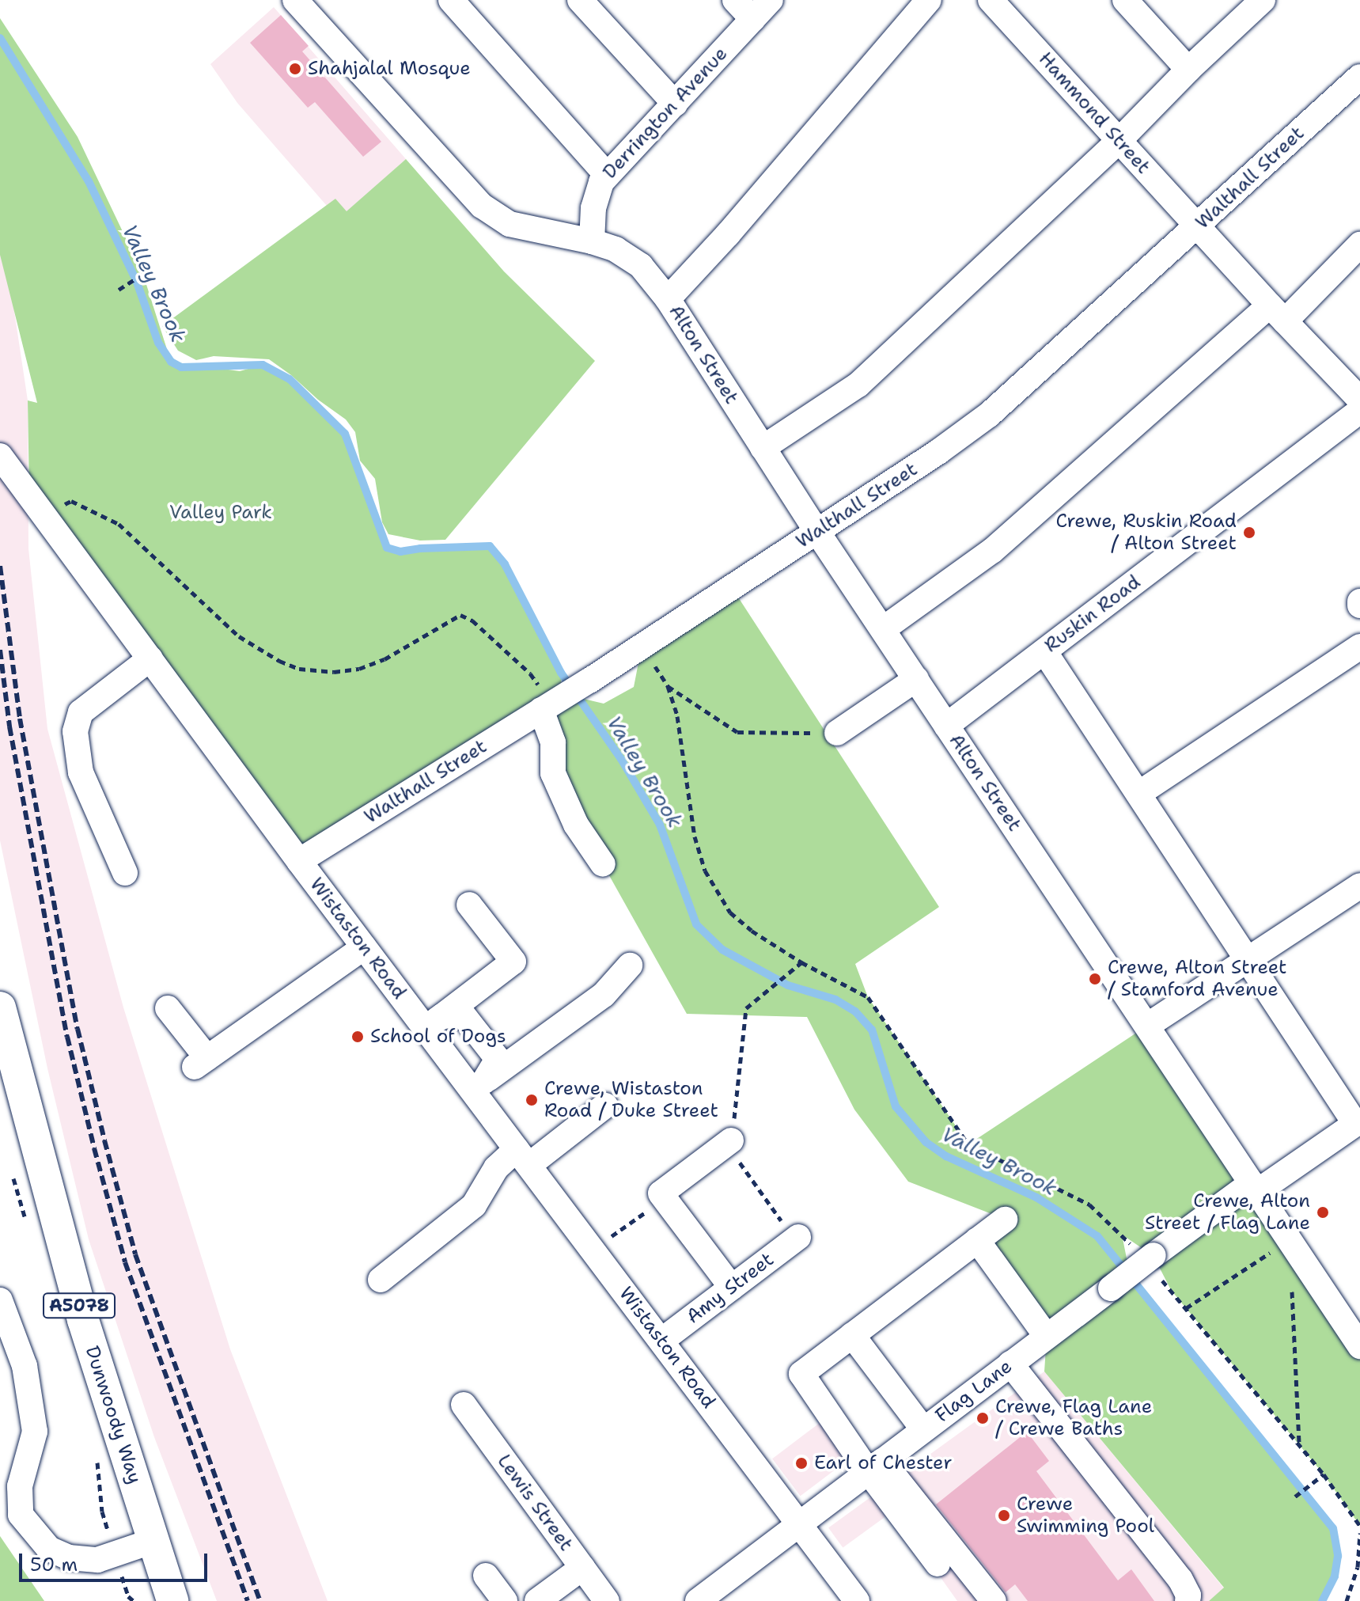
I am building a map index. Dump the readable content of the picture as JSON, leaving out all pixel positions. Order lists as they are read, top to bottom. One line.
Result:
{"streets":{"main road":["A5078","Dunwoody Way"],"street":["Derrington Avenue","Hammond Street","Walthall Street","Alton Street","Ruskin Road","Wistaston Road","Amy Street","Flag Lane","Lewis Street"]},"crossings":[["Derrington Avenue","Alton Street"],["Hammond Street","Walthall Street"],["Walthall Street","Alton Street"],["Walthall Street","Wistaston Road"],["Alton Street","Ruskin Road"],["Alton Street","Flag Lane"],["Wistaston Road","Amy Street"],["Wistaston Road","Flag Lane"]],"water":["Valley Brook"],"parks":["Valley Park"],"places":["Shahjalal Mosque","Crewe, Ruskin Road / Alton Street","Crewe, Alton Street / Stamford Avenue","School of Dogs","Crewe, Wistaston Road / Duke Street","Crewe, Alton Street / Flag Lane","Crewe, Flag Lane / Crewe Baths","Earl of Chester","Crewe Swimming Pool"],"scale_bar":"50 m"}
